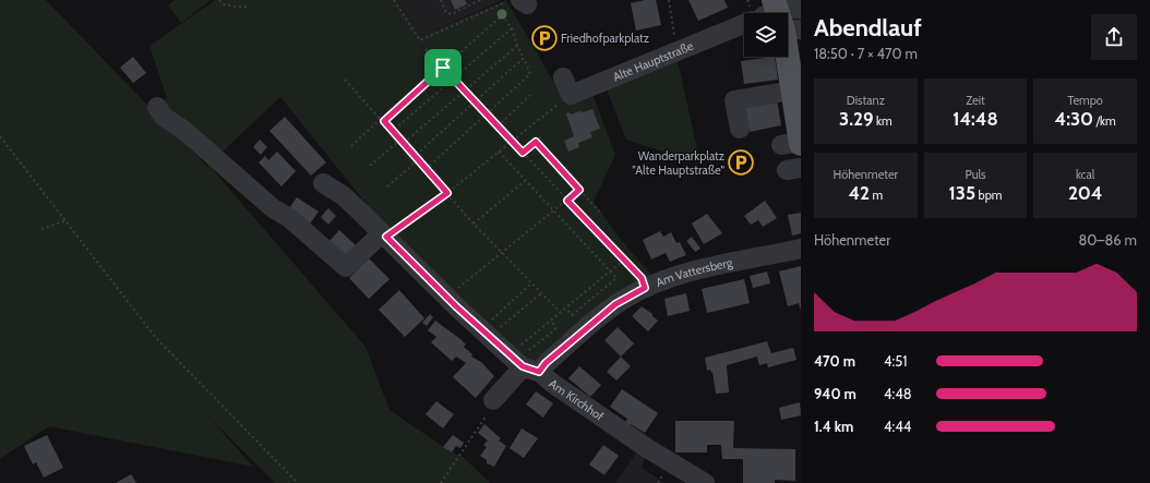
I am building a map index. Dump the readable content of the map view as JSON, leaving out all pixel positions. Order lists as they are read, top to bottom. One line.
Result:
{"streets":{"main road":["Alte Hauptstraße"],"street":["Am Vattersberg","Am Kirchhof"]},"crossings":[["Am Vattersberg","Am Kirchhof"]],"places":{"parking":["Friedhofparkplatz","Wanderparkplatz \"Alte Hauptstraße\""]},"page":{"heading":["Abendlauf","18:50 · 7 × 470 m"],"stats":[["Distanz","3.29 km"],["Zeit","14:48"],["Tempo","4:30 /km"],["Höhenmeter","42 m"],["Puls","135 bpm"],["kcal","204"]],"chart":["Höhenmeter","80–86 m"],"list":[{"name":"470 m","note":"4:51"},{"name":"940 m","note":"4:48"},{"name":"1.4 km","note":"4:44"}]}}
